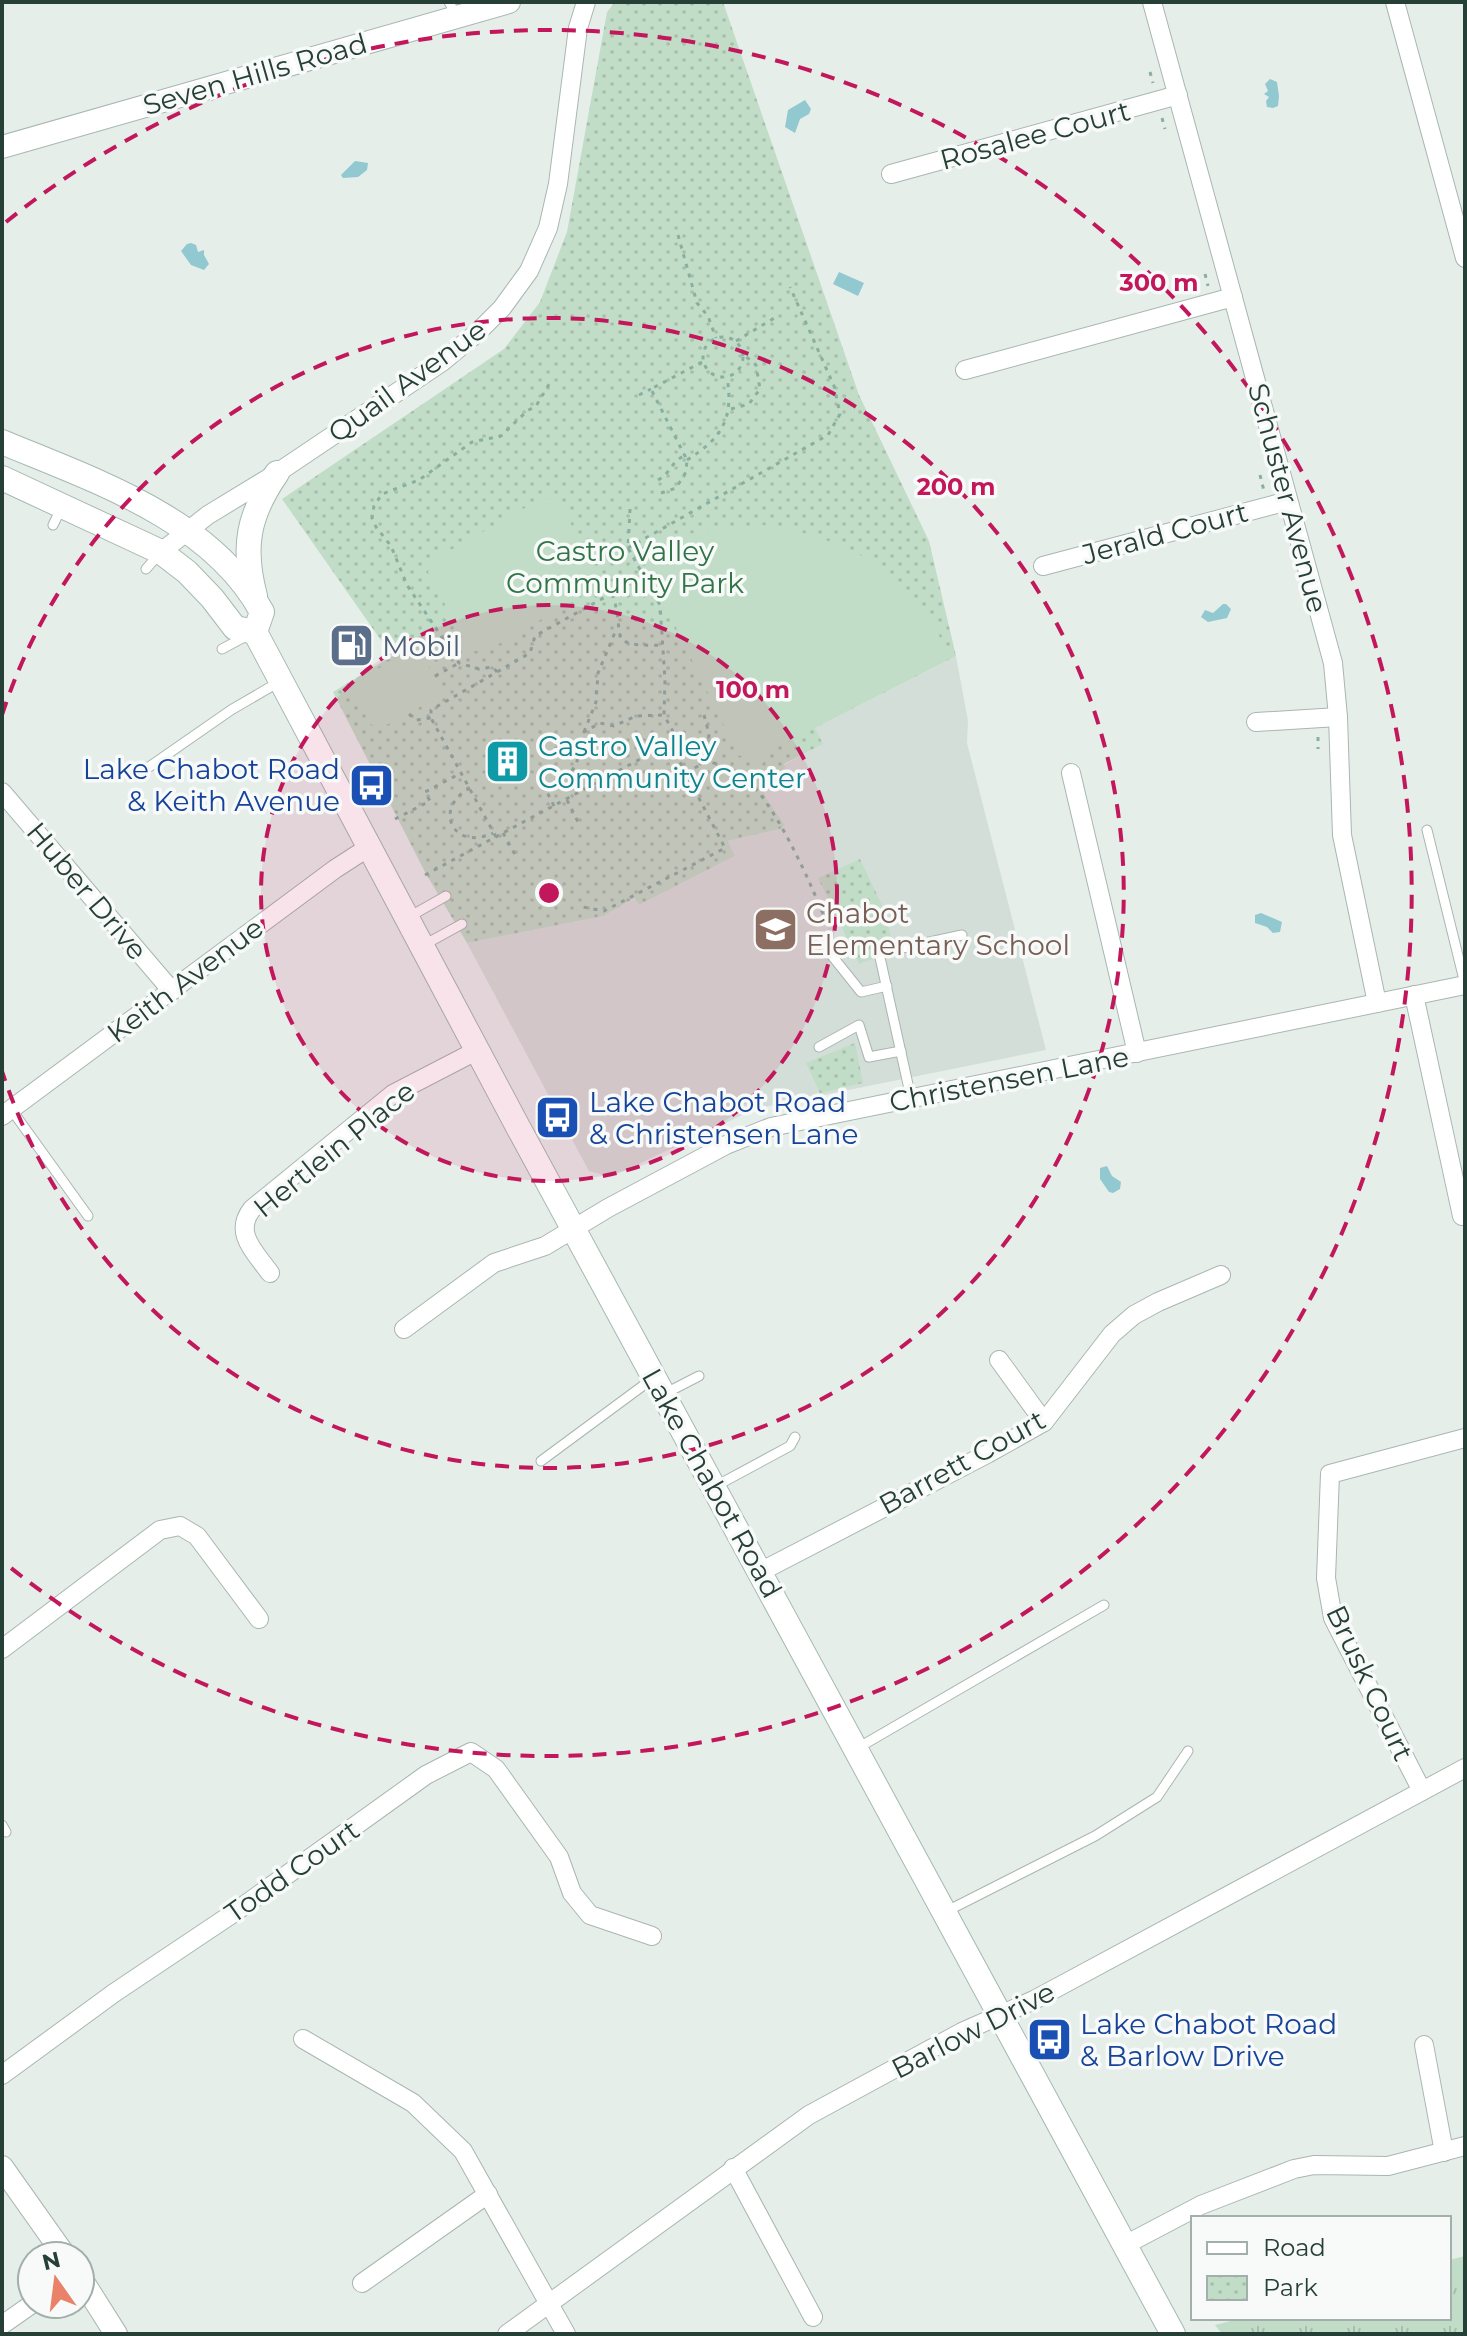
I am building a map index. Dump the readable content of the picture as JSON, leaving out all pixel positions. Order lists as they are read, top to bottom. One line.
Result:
{"streets":{"main road":["Lake Chabot Road"],"street":["Seven Hills Road","Rosalee Court","Quail Avenue","Schuster Avenue","Jerald Court","Huber Drive","Keith Avenue","Christensen Lane","Hertlein Place","Barrett Court","Brusk Court","Todd Court","Barlow Drive"]},"crossings":[["Rosalee Court","Schuster Avenue"],["Quail Avenue","Lake Chabot Road"],["Schuster Avenue","Jerald Court"],["Schuster Avenue","Christensen Lane"],["Huber Drive","Keith Avenue"],["Keith Avenue","Lake Chabot Road"],["Christensen Lane","Lake Chabot Road"],["Hertlein Place","Lake Chabot Road"],["Barrett Court","Lake Chabot Road"],["Lake Chabot Road","Barlow Drive"],["Brusk Court","Barlow Drive"]],"parks":["Castro Valley Community Park"],"places":{"fuel station":["Mobil"],"building":["Castro Valley Community Center"],"bus stop":["Lake Chabot Road & Keith Avenue","Lake Chabot Road & Christensen Lane","Lake Chabot Road & Barlow Drive"],"school or university":["Chabot Elementary School"]},"legend":["Road","Park"],"north":"top","rings":["300 m","200 m","100 m"]}
